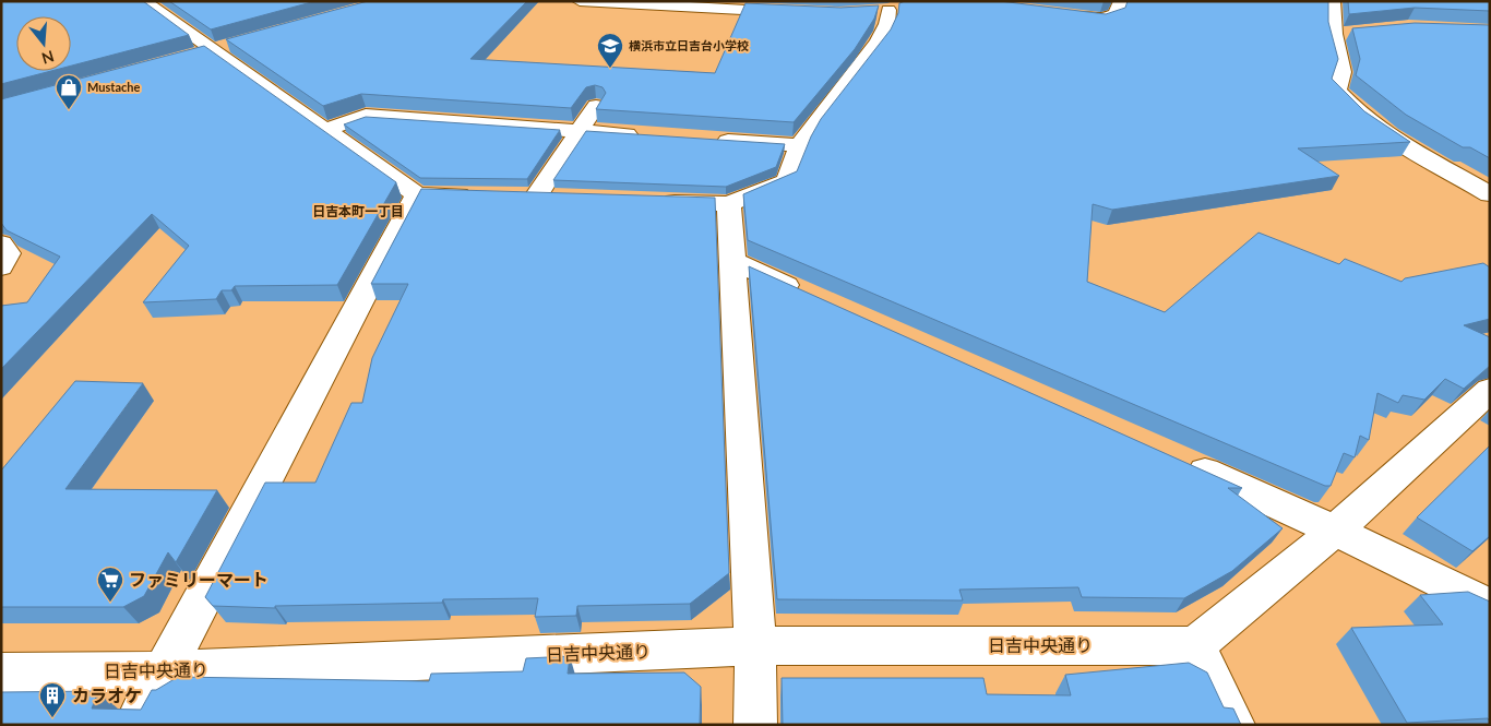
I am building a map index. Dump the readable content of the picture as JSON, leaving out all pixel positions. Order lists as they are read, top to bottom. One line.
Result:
{"streets":{"street":["日吉中央通り"]},"districts":["日吉本町一丁目"],"places":{"school or university":["横浜市立日吉台小学校"],"shop":["Mustache"],"supermarket":["ファミリーマート"],"building":["カラオケ"]},"north":"bottom"}
